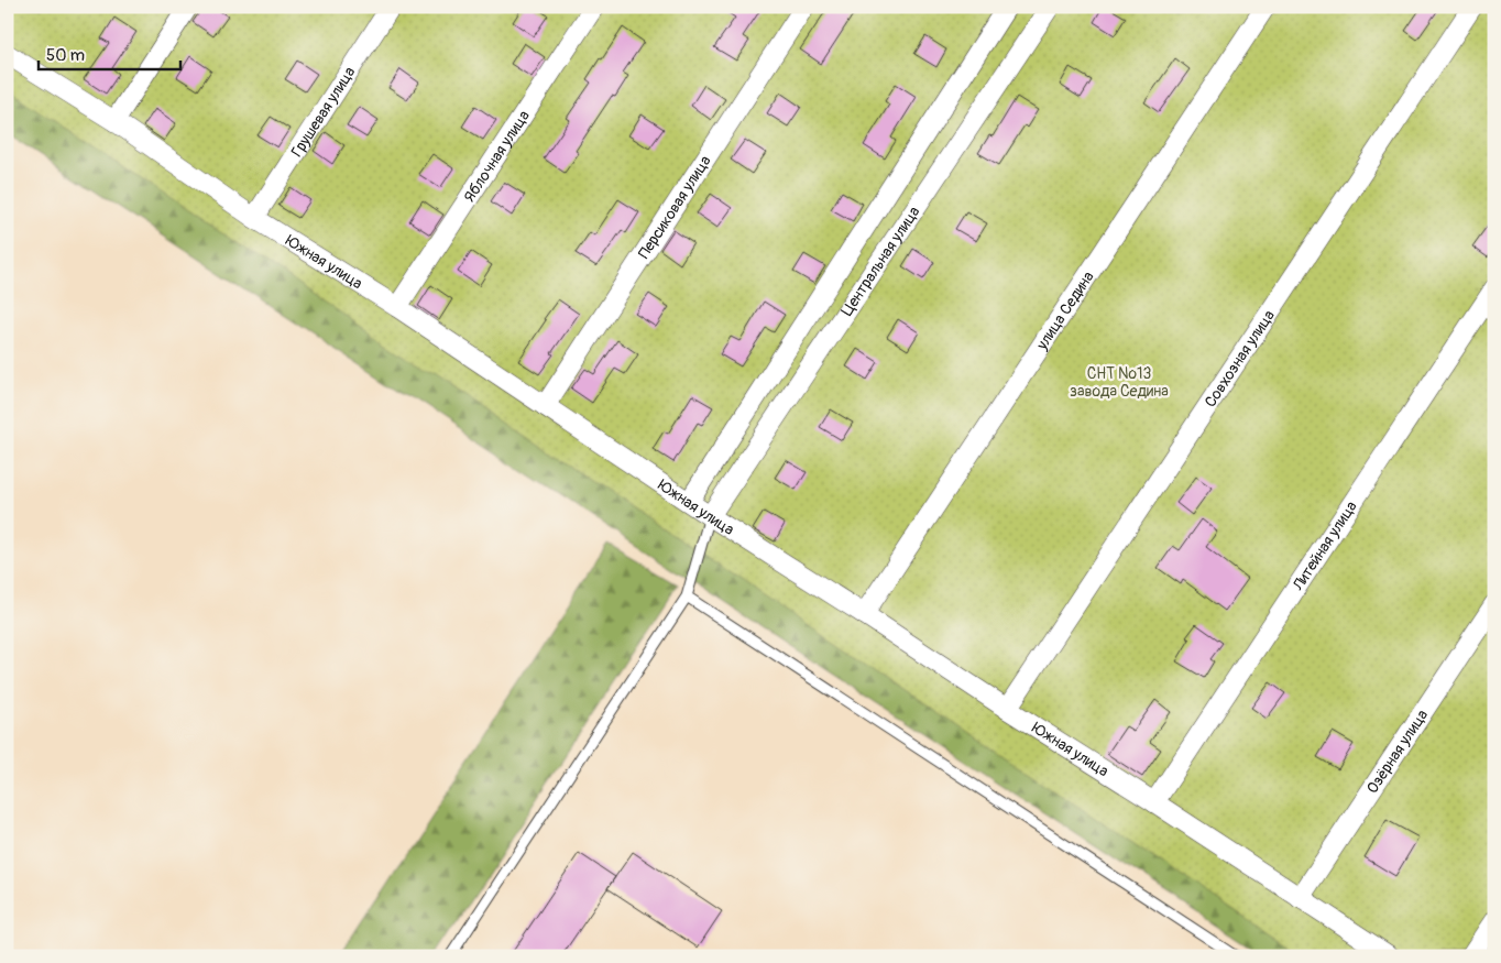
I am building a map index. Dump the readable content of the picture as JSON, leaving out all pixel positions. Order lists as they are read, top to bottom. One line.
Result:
{"streets":{"street":["Грушевая улица","Яблочная улица","Персиковая улица","Центральная улица","Южная улица","улица Седина","Совхозная улица","Литейная улица","Озёрная улица"]},"crossings":[["Грушевая улица","Южная улица"],["Яблочная улица","Южная улица"],["Персиковая улица","Южная улица"],["Центральная улица","Южная улица"],["Южная улица","улица Седина"],["Южная улица","Совхозная улица"],["Южная улица","Литейная улица"],["Южная улица","Озёрная улица"]],"parks":["СНТ №13 завода Седина"],"scale_bar":"50 m"}
